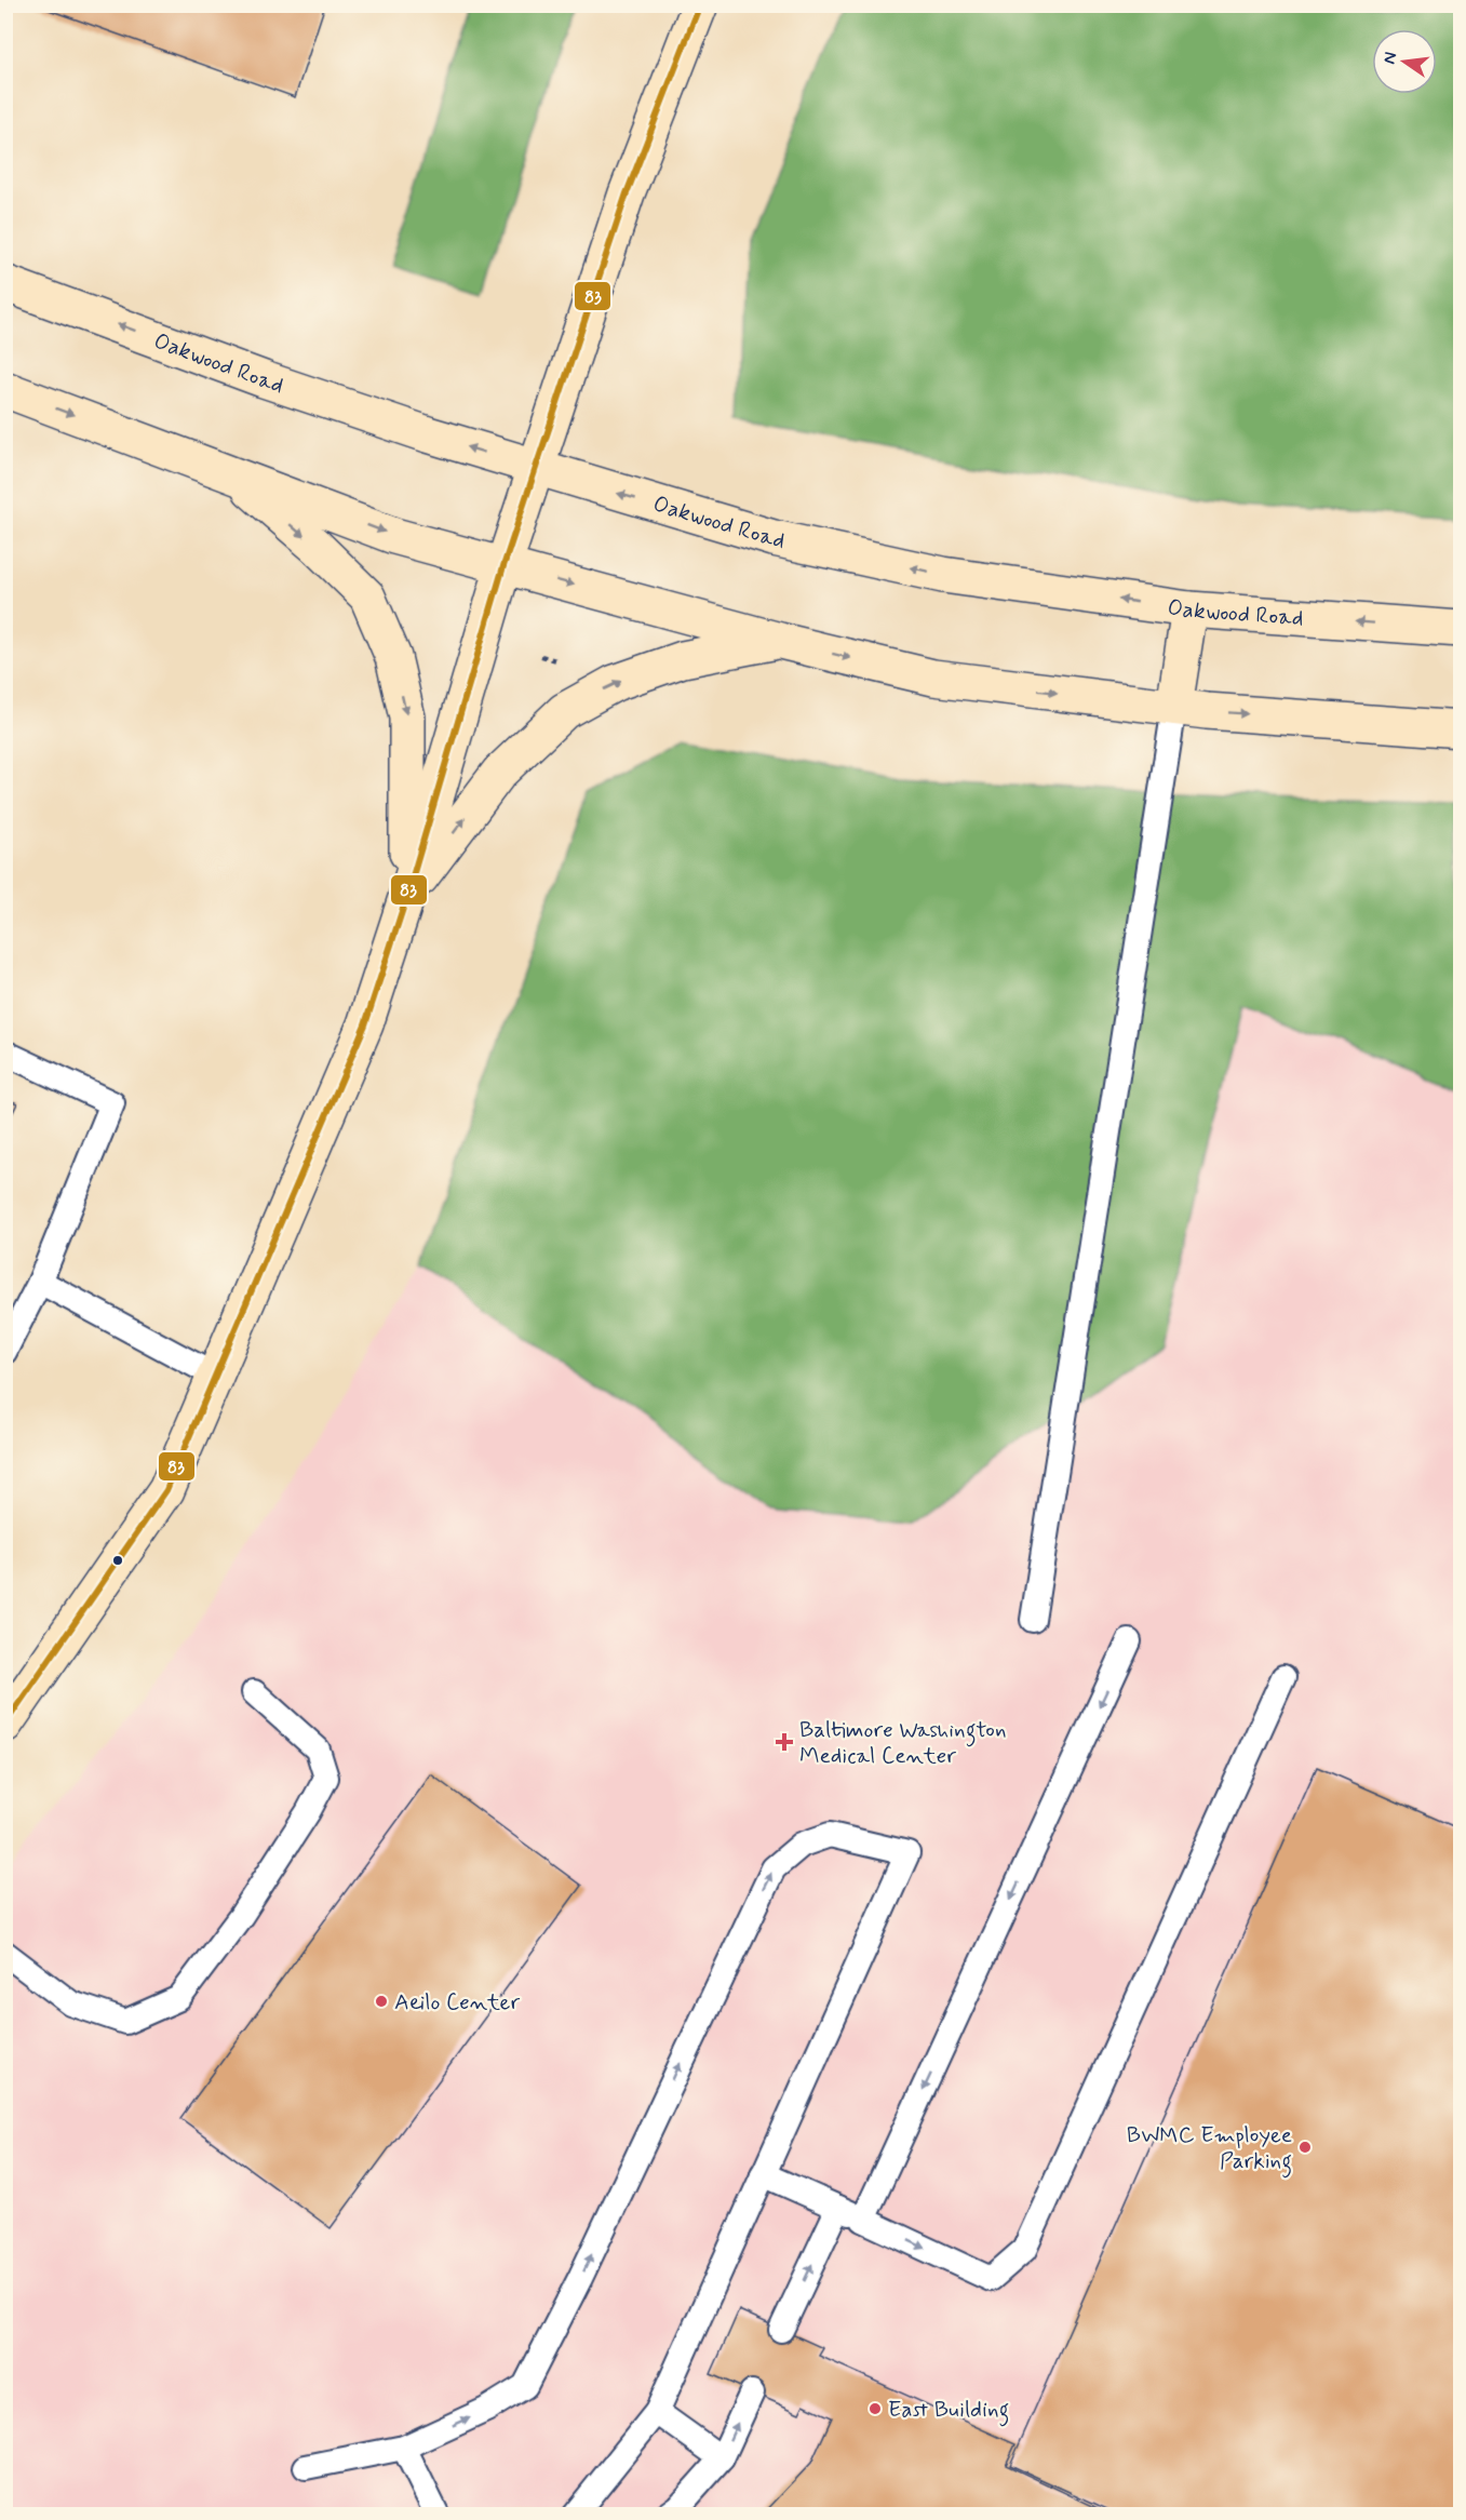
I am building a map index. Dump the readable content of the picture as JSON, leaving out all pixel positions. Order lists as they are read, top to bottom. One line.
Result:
{"streets":{"street":["Oakwood Road"]},"places":{"health":["Baltimore Washington Medical Center"],"other":["Aeilo Center","BWMC Employee Parking","East Building"]},"lines":["transit line 83"],"north":"left"}
